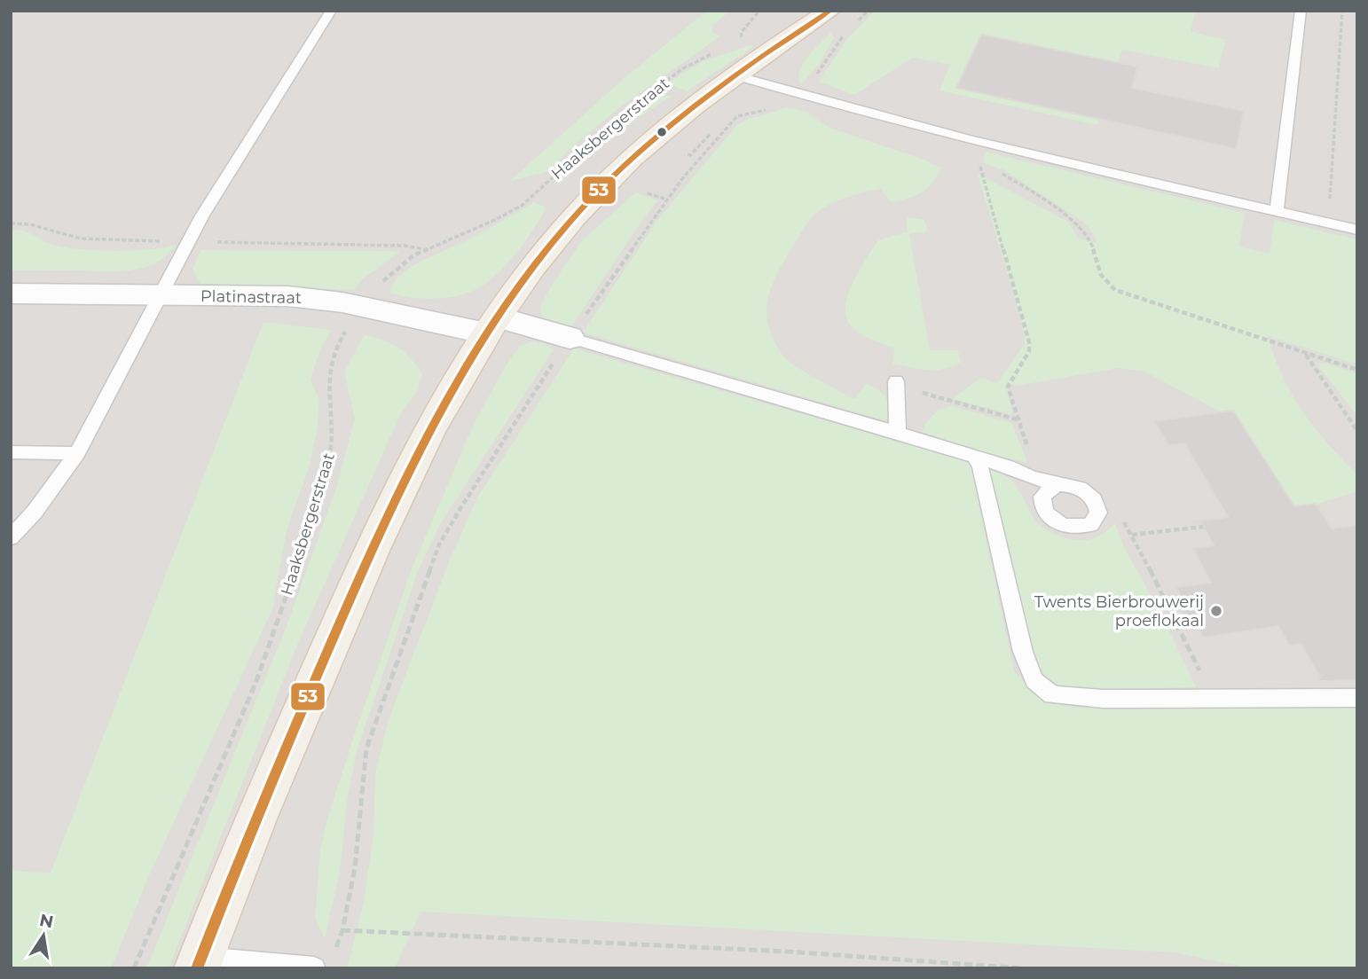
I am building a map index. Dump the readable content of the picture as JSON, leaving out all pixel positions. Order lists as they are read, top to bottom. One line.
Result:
{"streets":{"street":["Platinastraat"],"path":["Haaksbergerstraat"]},"crossings":[["Haaksbergerstraat","Platinastraat"]],"places":["Twents Bierbrouwerij proeflokaal"],"lines":["transit line 53"],"north":"top"}
